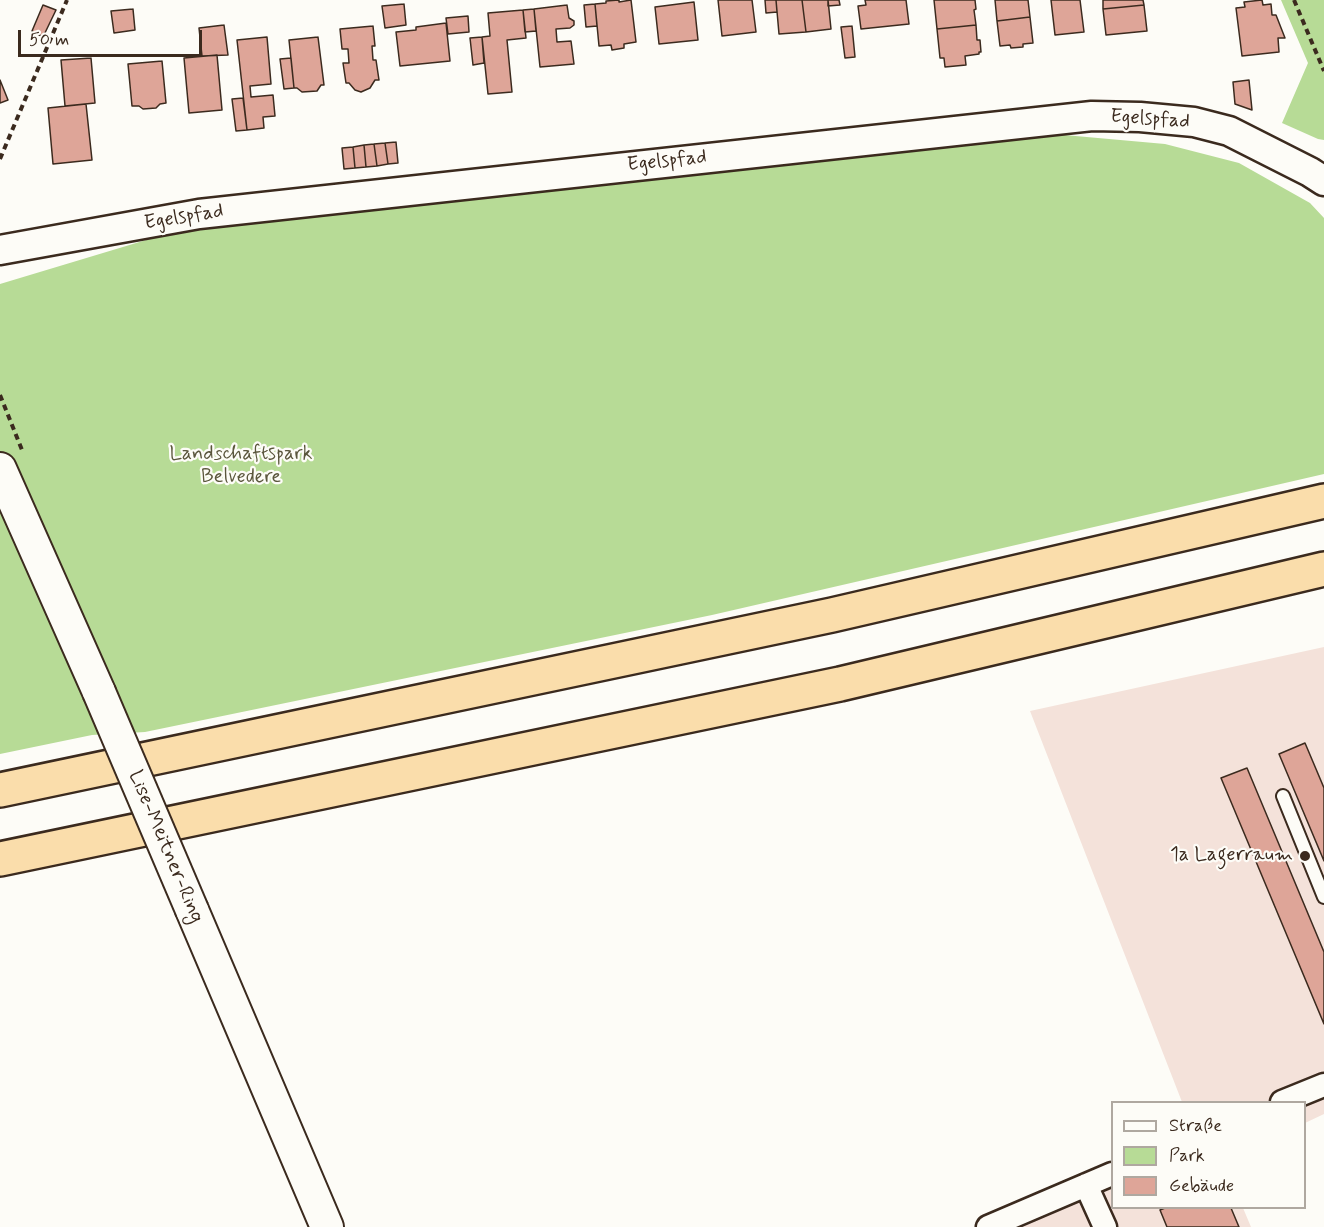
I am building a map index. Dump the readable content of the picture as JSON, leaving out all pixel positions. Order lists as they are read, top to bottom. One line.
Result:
{"streets":{"main road":["Lise-Meitner-Ring"],"street":["Egelspfad"]},"parks":["Landschaftspark Belvedere"],"places":["1a Lagerraum"],"legend":["Straße","Park","Gebäude"],"scale_bar":"50 m"}
